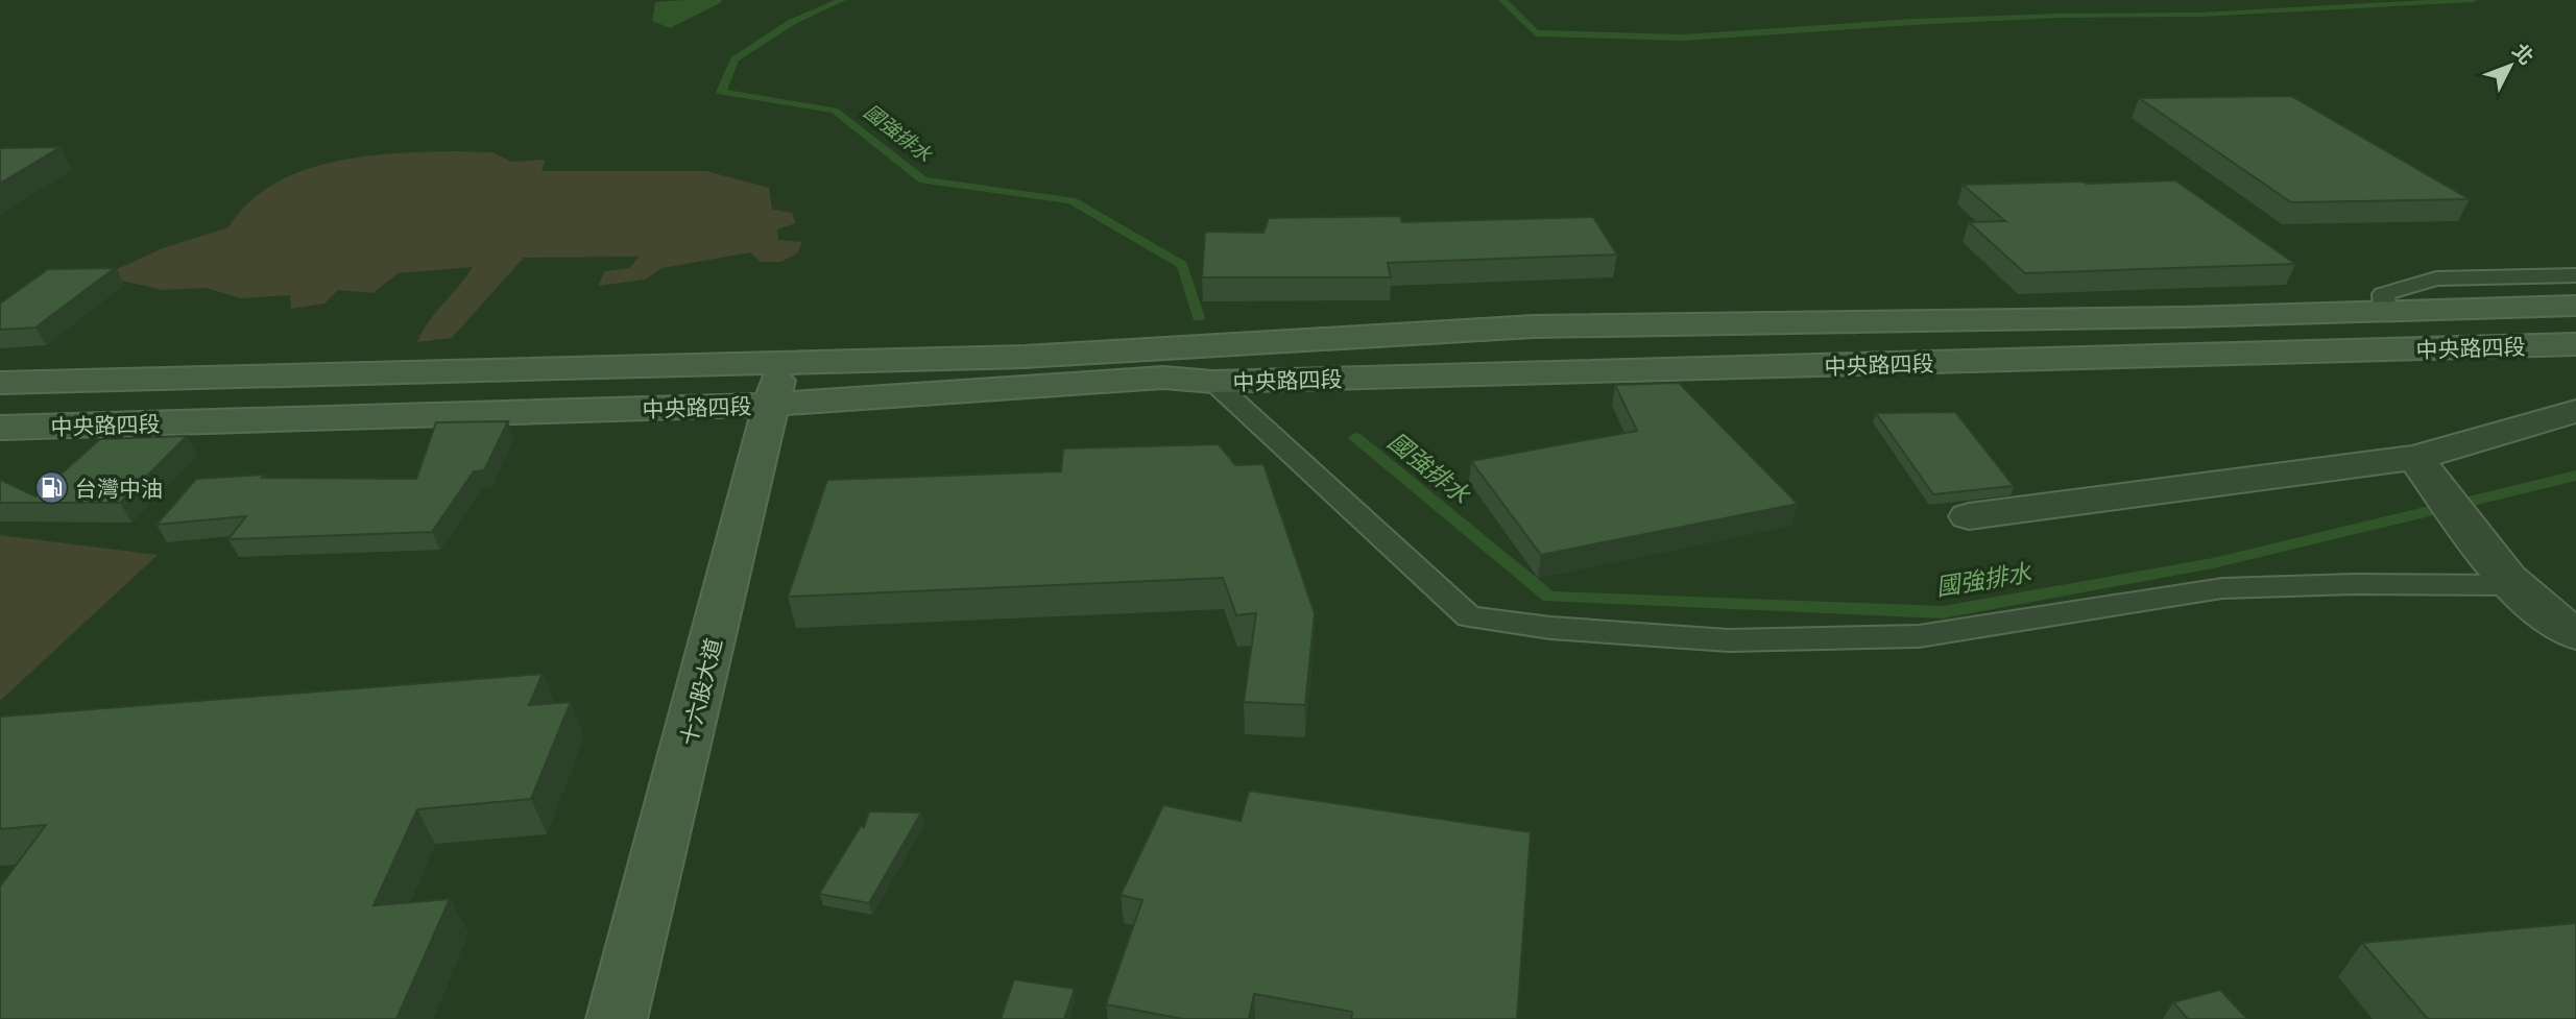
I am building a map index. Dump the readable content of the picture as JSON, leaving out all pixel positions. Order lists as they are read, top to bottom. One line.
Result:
{"streets":{"street":["中央路四段","十六股大道"]},"crossings":[["中央路四段","十六股大道"]],"water":["國強排水"],"places":{"fuel station":["台灣中油"]},"north":"top right"}
